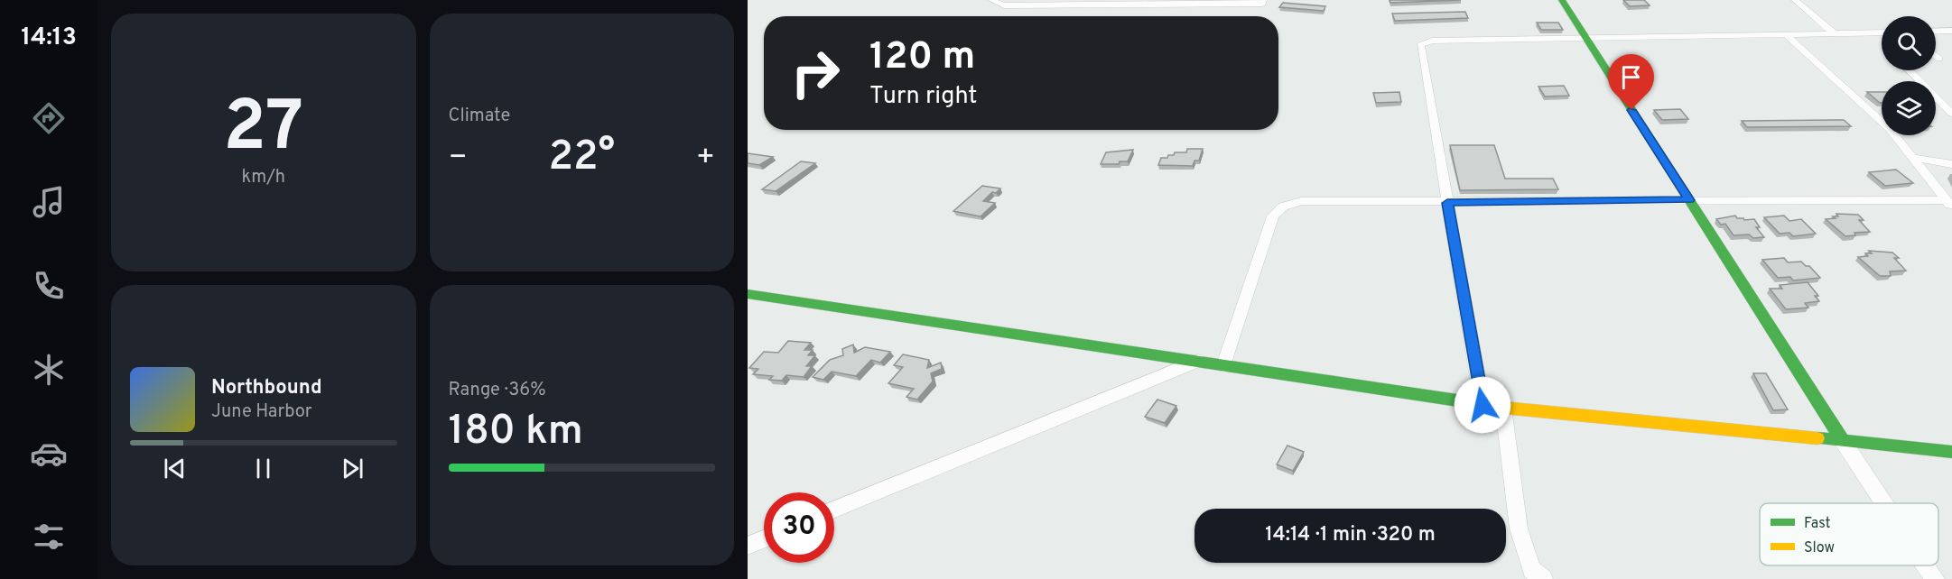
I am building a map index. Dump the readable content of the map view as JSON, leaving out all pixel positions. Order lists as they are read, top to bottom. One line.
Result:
{"legend":["Fast","Slow"],"page":{"tabs":"14:13","tile":[["27","km/h"],"Climate",["Range · 36%","180 km"]],"turn":["120 m","Turn right"],"heat":["−","22°","+"],"song":["Northbound","June Harbor"],"limit":"30","trip":"14:14 · 1 min · 320 m"}}
